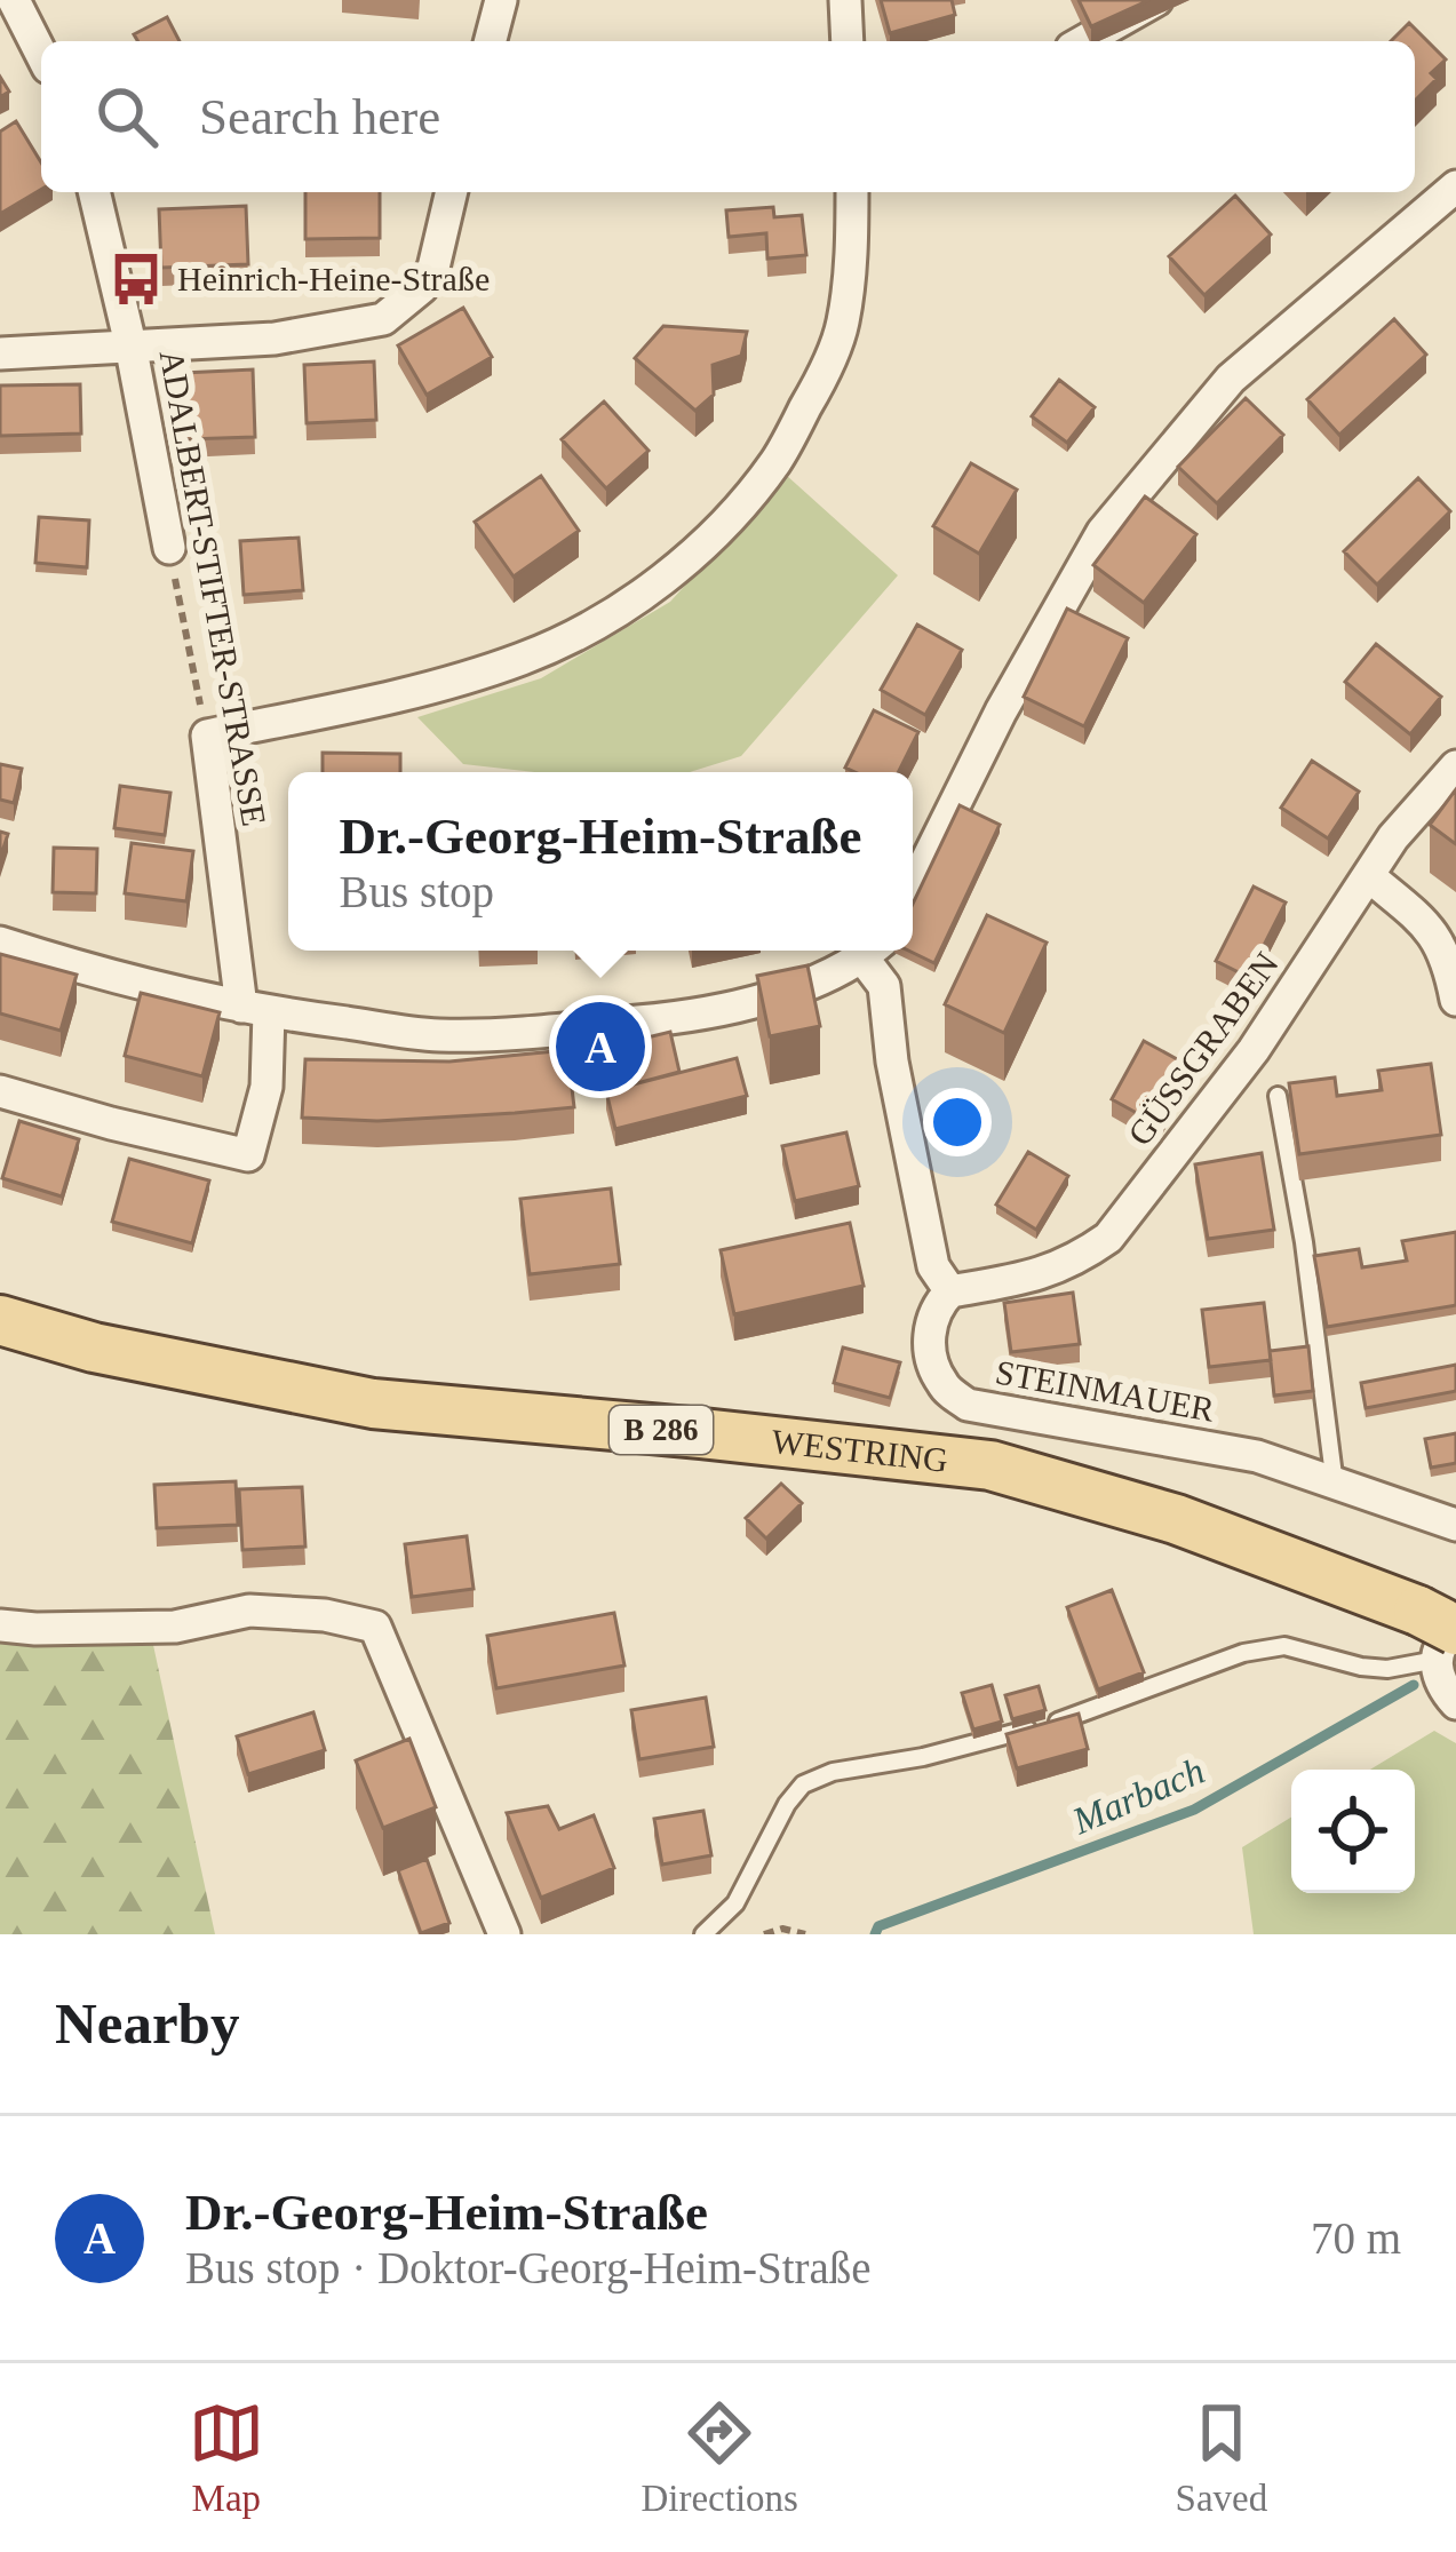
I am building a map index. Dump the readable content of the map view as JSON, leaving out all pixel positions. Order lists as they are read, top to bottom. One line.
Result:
{"streets":{"main road":["B 286","WESTRING"],"street":["ADALBERT-STIFTER-STRASSE","GÜSSGRABEN","STEINMAUER"]},"crossings":[["GÜSSGRABEN","STEINMAUER"]],"water":["Marbach"],"places":{"bus stop":["Heinrich-Heine-Straße"]},"page":{"search":"Search here","popup":["Dr.-Georg-Heim-Straße","Bus stop"],"pins":"A","heading":"Nearby","list":[{"mark":"A","name":"Dr.-Georg-Heim-Straße","note":"Bus stop · Doktor-Georg-Heim-Straße","value":"70 m"}],"nav":["Map","Directions","Saved"]}}
